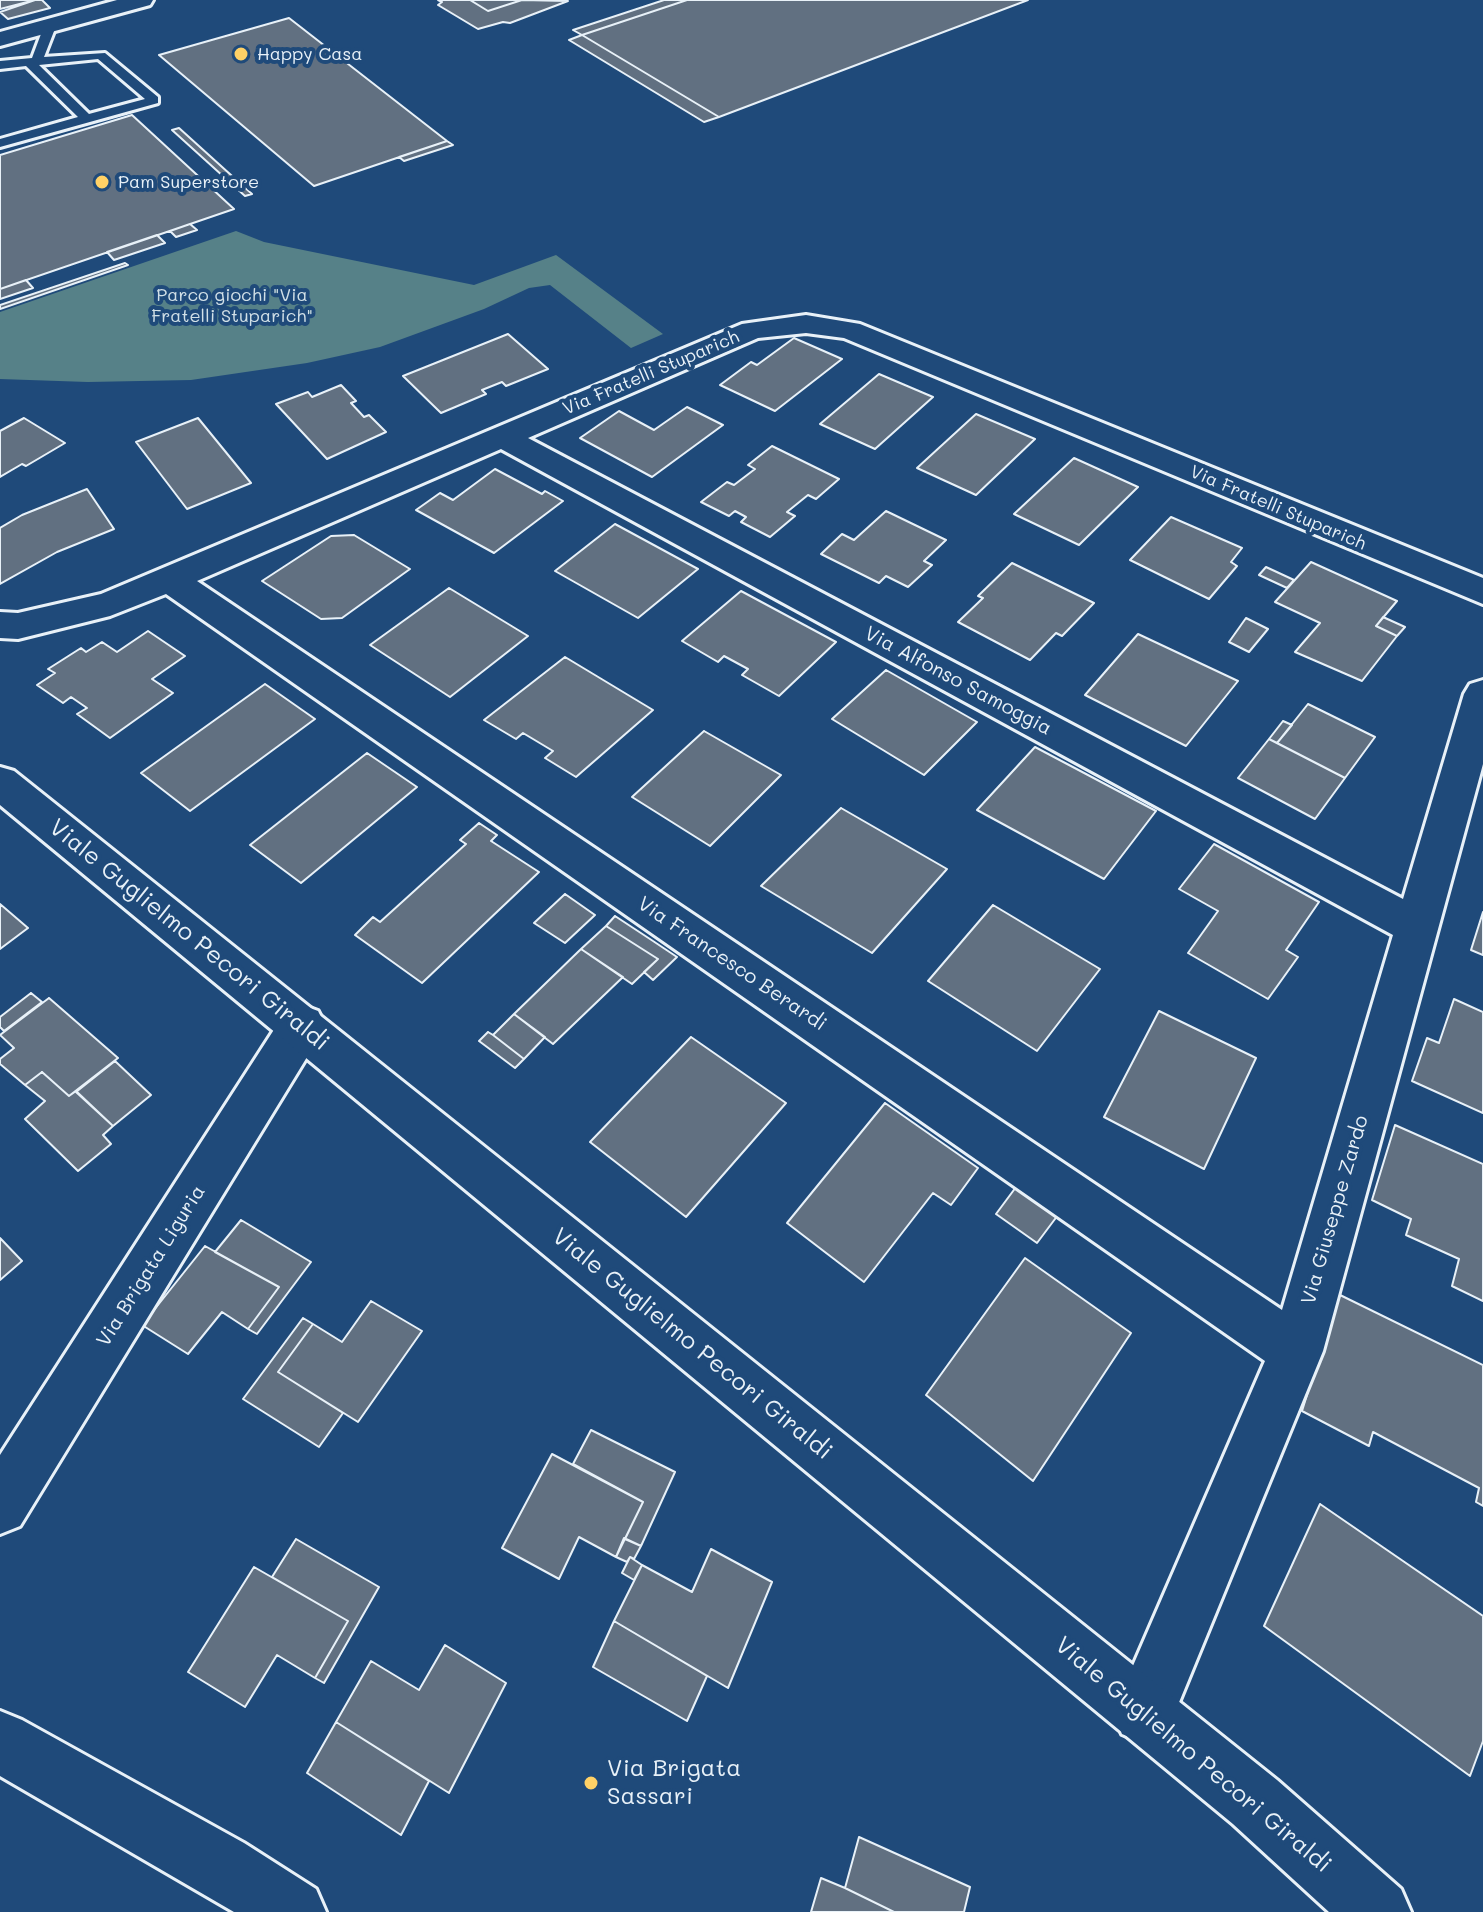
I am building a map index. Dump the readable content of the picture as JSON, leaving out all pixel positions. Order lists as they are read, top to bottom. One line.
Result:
{"streets":{"street":["Via Fratelli Stuparich","Via Alfonso Samoggia","Viale Guglielmo Pecori Giraldi","Via Francesco Berardi","Via Giuseppe Zardo","Via Brigata Liguria"]},"crossings":[["Via Fratelli Stuparich","Via Alfonso Samoggia"],["Via Fratelli Stuparich","Via Francesco Berardi"],["Via Alfonso Samoggia","Via Giuseppe Zardo"],["Viale Guglielmo Pecori Giraldi","Via Giuseppe Zardo"],["Viale Guglielmo Pecori Giraldi","Via Brigata Liguria"],["Via Francesco Berardi","Via Giuseppe Zardo"]],"parks":["Parco giochi \"Via Fratelli Stuparich\""],"places":["Happy Casa","Pam Superstore","Via Brigata Sassari"]}
